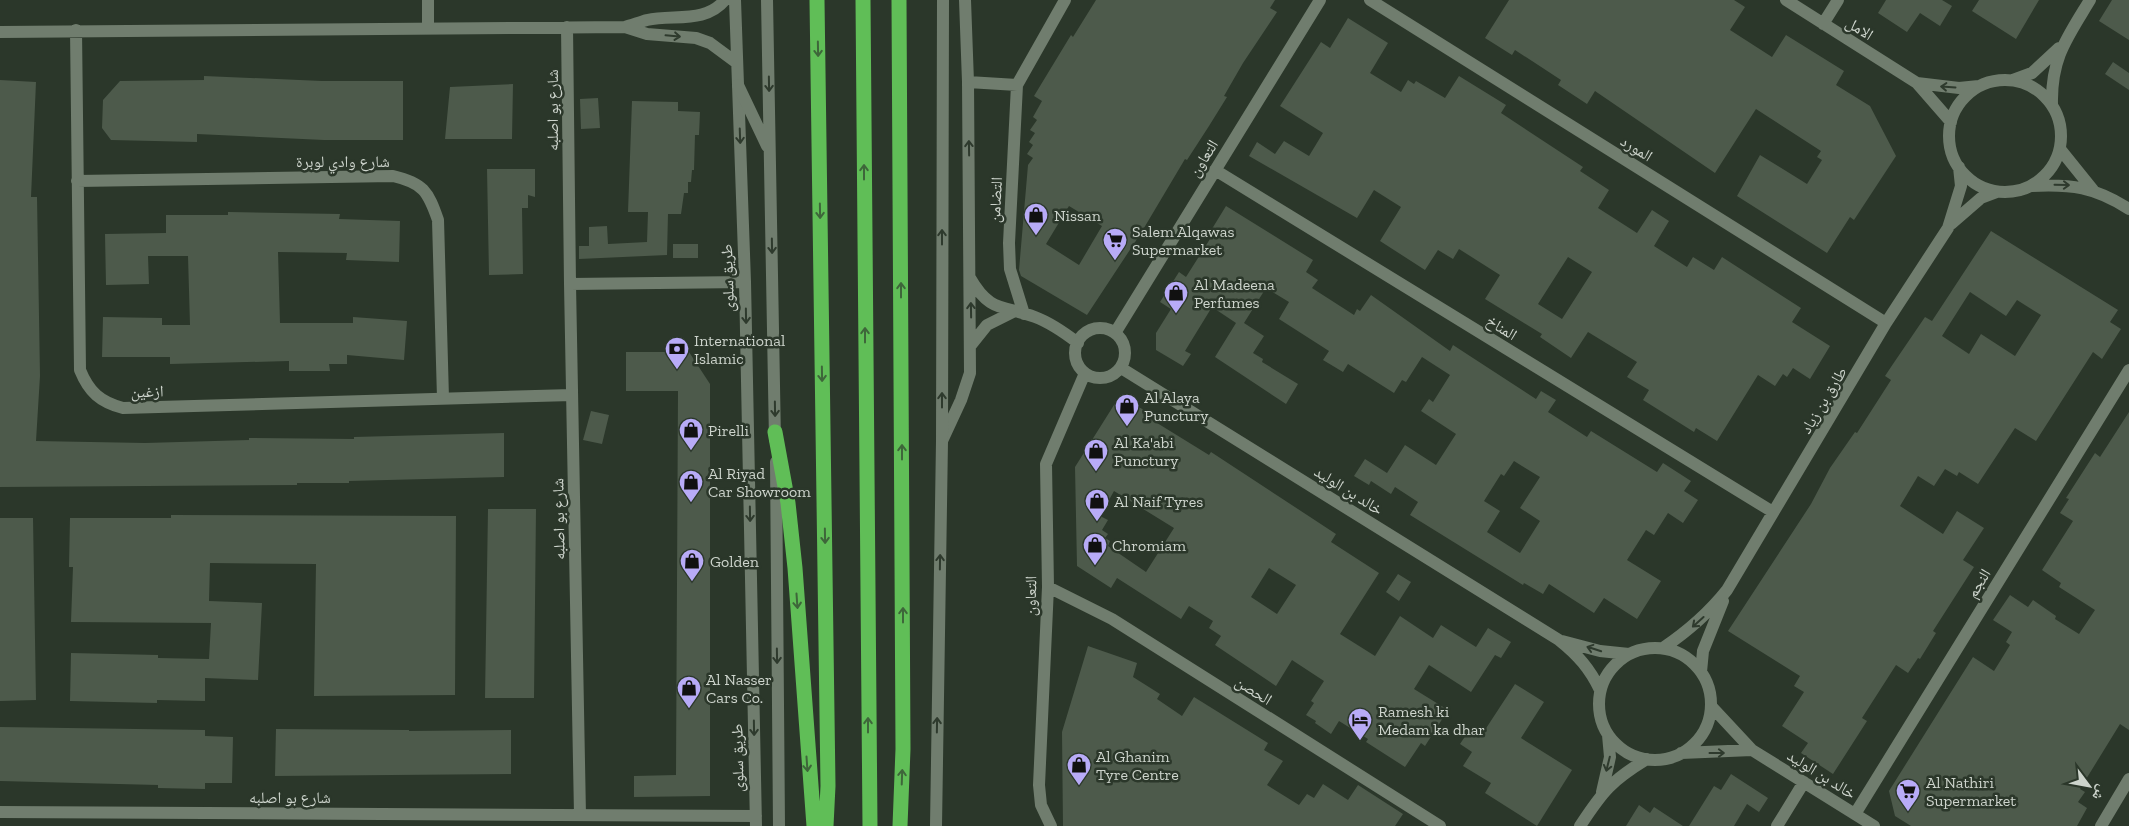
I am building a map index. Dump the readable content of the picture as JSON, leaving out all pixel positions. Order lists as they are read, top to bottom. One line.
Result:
{"streets":{"street":["الامل","شارع بو اصلبه","المورد","التعاون","شارع وادي لوبرة","التضامن","طريق سلوى","المناخ","ازغين","طارق بن زياد","خالد بن الوليد","النجم","الحصن"]},"crossings":[["الامل","طارق بن زياد"],["شارع بو اصلبه","طريق سلوى"],["شارع بو اصلبه","ازغين"],["المورد","طارق بن زياد"],["التعاون","المناخ"],["التعاون","خالد بن الوليد"],["التعاون","الحصن"],["شارع وادي لوبرة","ازغين"],["المناخ","طارق بن زياد"],["طارق بن زياد","خالد بن الوليد"],["خالد بن الوليد","النجم"]],"places":{"shop":["Nissan","Al Madeena Perfumes","Al Alaya Punctury","Pirelli","Al Ka'abi Punctury","Al Riyad Car Showroom","Al Naif Tyres","Chromiam","Golden","Al Nasser Cars Co.","Al Ghanim Tyre Centre"],"supermarket":["Salem Alqawas Supermarket","Al Nathiri Supermarket"],"bank":["International Islamic"],"hotel":["Ramesh ki Medam ka dhar"]},"north":"bottom right"}
